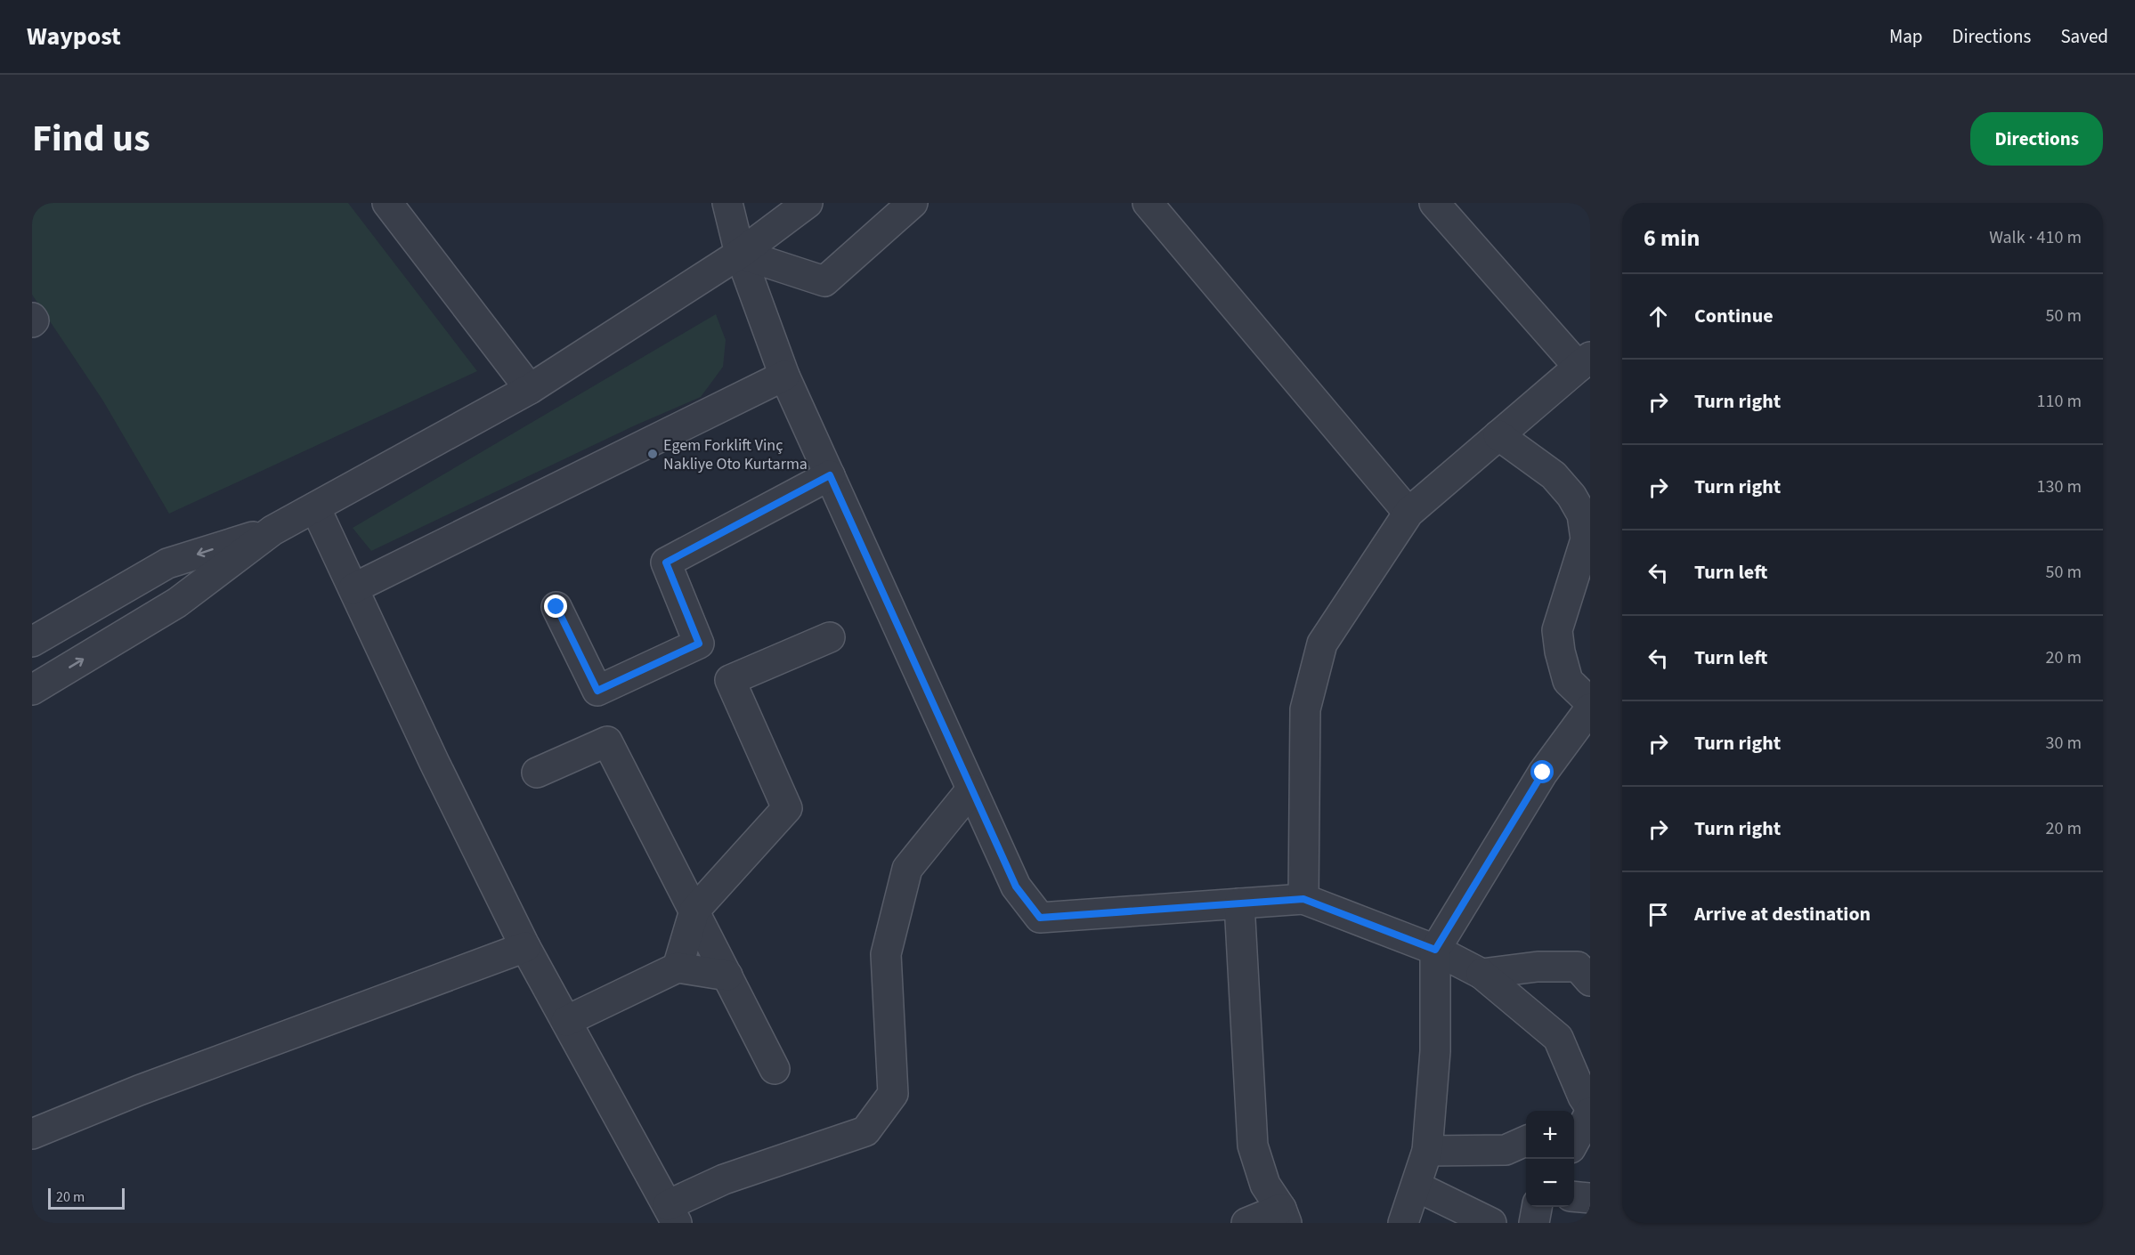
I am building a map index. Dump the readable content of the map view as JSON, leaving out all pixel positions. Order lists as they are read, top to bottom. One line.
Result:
{"places":["Egem Forklift Vinç Nakliye Oto Kurtarma"],"scale_bar":"20 m","page":{"header":"Waypost","nav":["Map","Directions","Saved"],"title":"Find us","buttons":"Directions","heading":["6 min","Walk · 410 m"],"list":[["Continue","50 m"],["Turn right","110 m"],["Turn right","130 m"],["Turn left","50 m"],["Turn left","20 m"],["Turn right","30 m"],["Turn right","20 m"],"Arrive at destination"],"map_buttons":["+","−"],"scale":"20 m"}}
